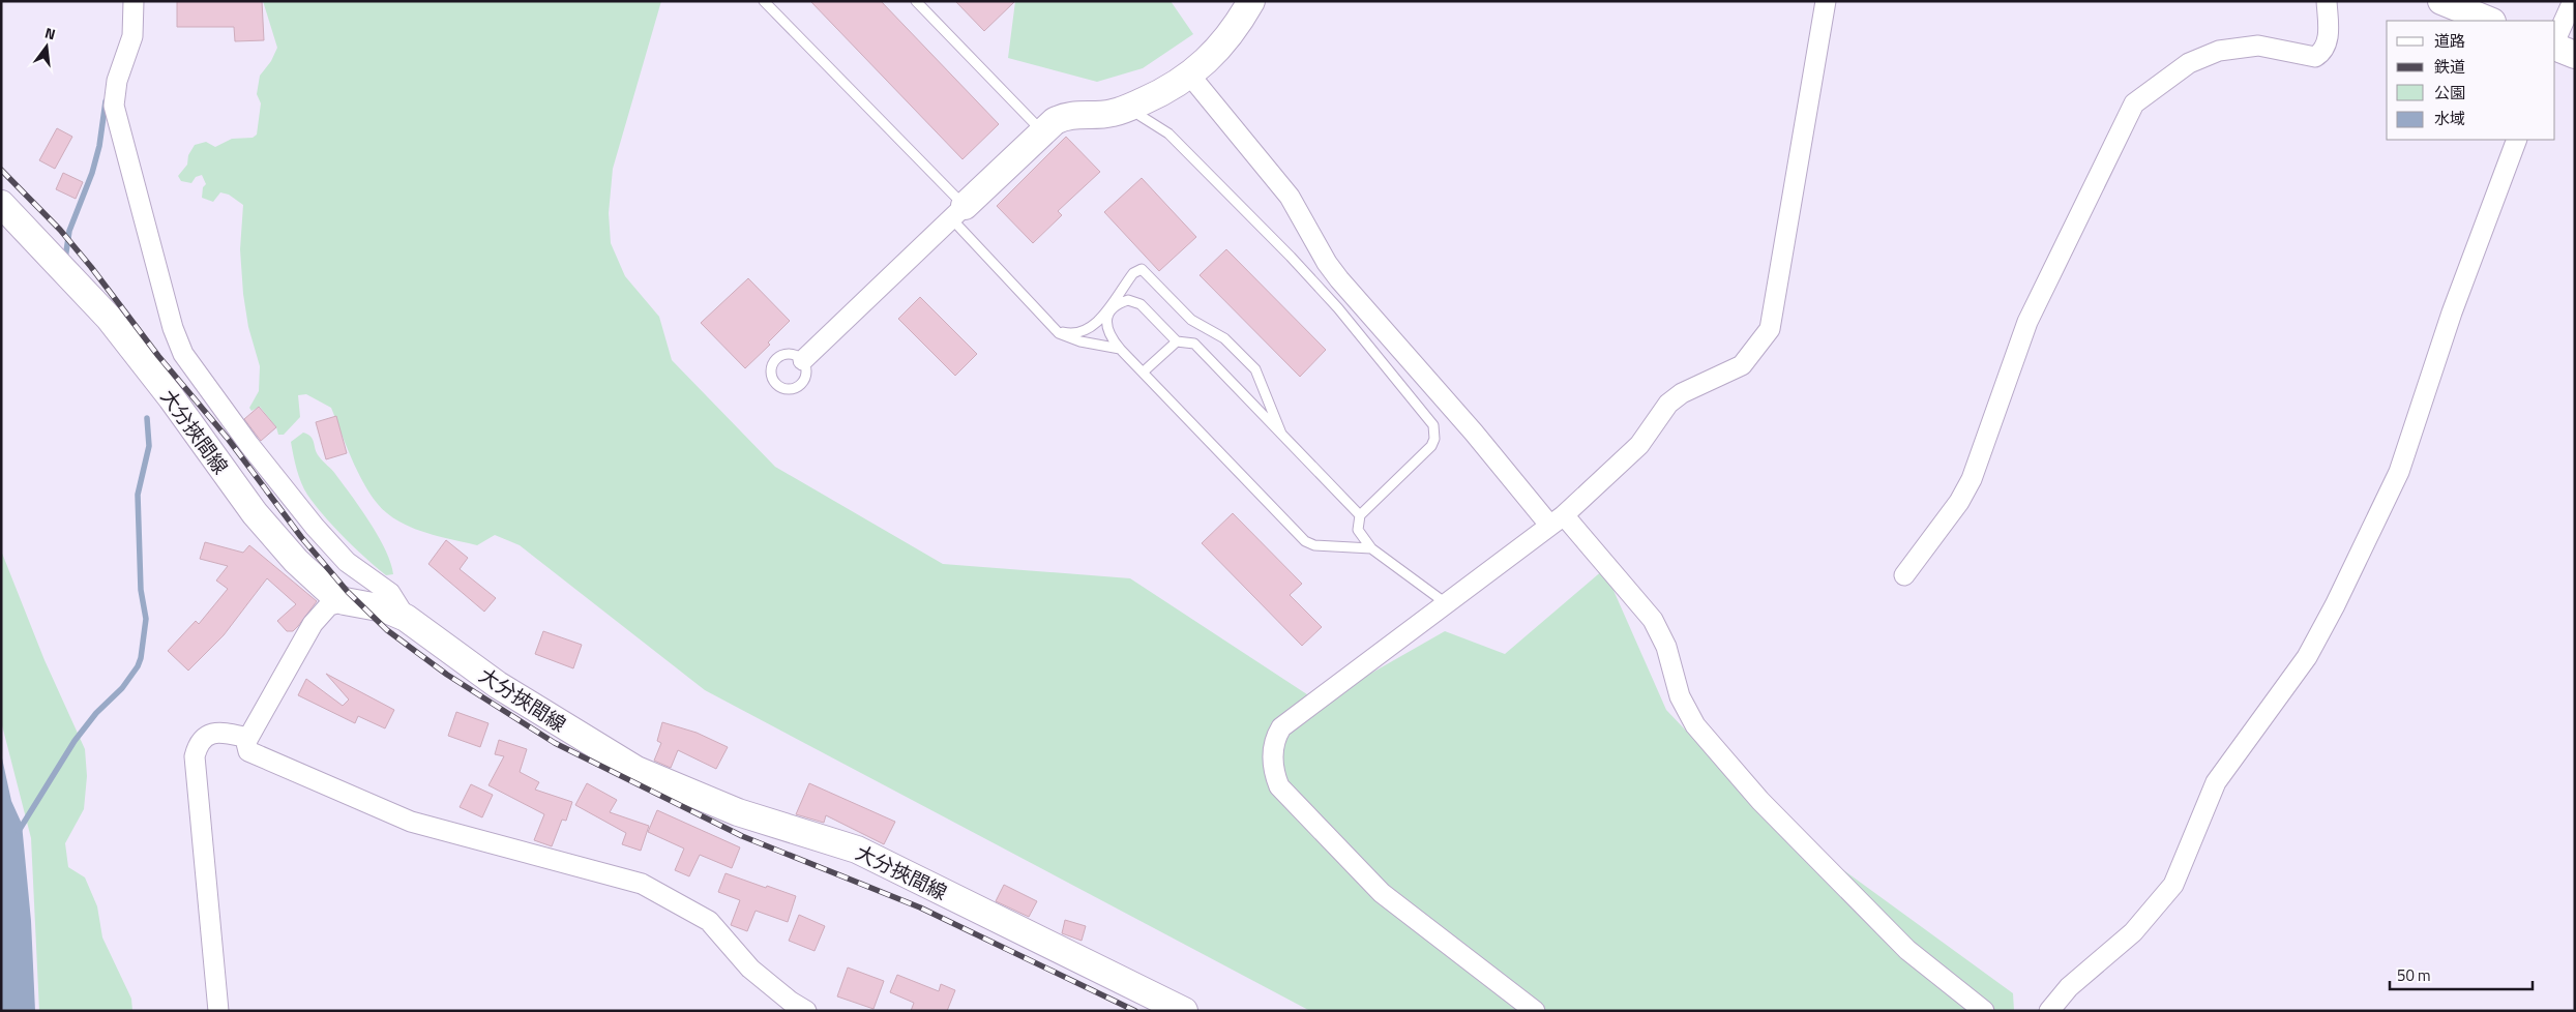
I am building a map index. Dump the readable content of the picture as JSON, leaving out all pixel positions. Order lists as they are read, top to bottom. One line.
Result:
{"streets":{"main road":["大分挾間線"]},"legend":["道路","鉄道","公園","水域"],"scale_bar":"50 m","north":"top"}
